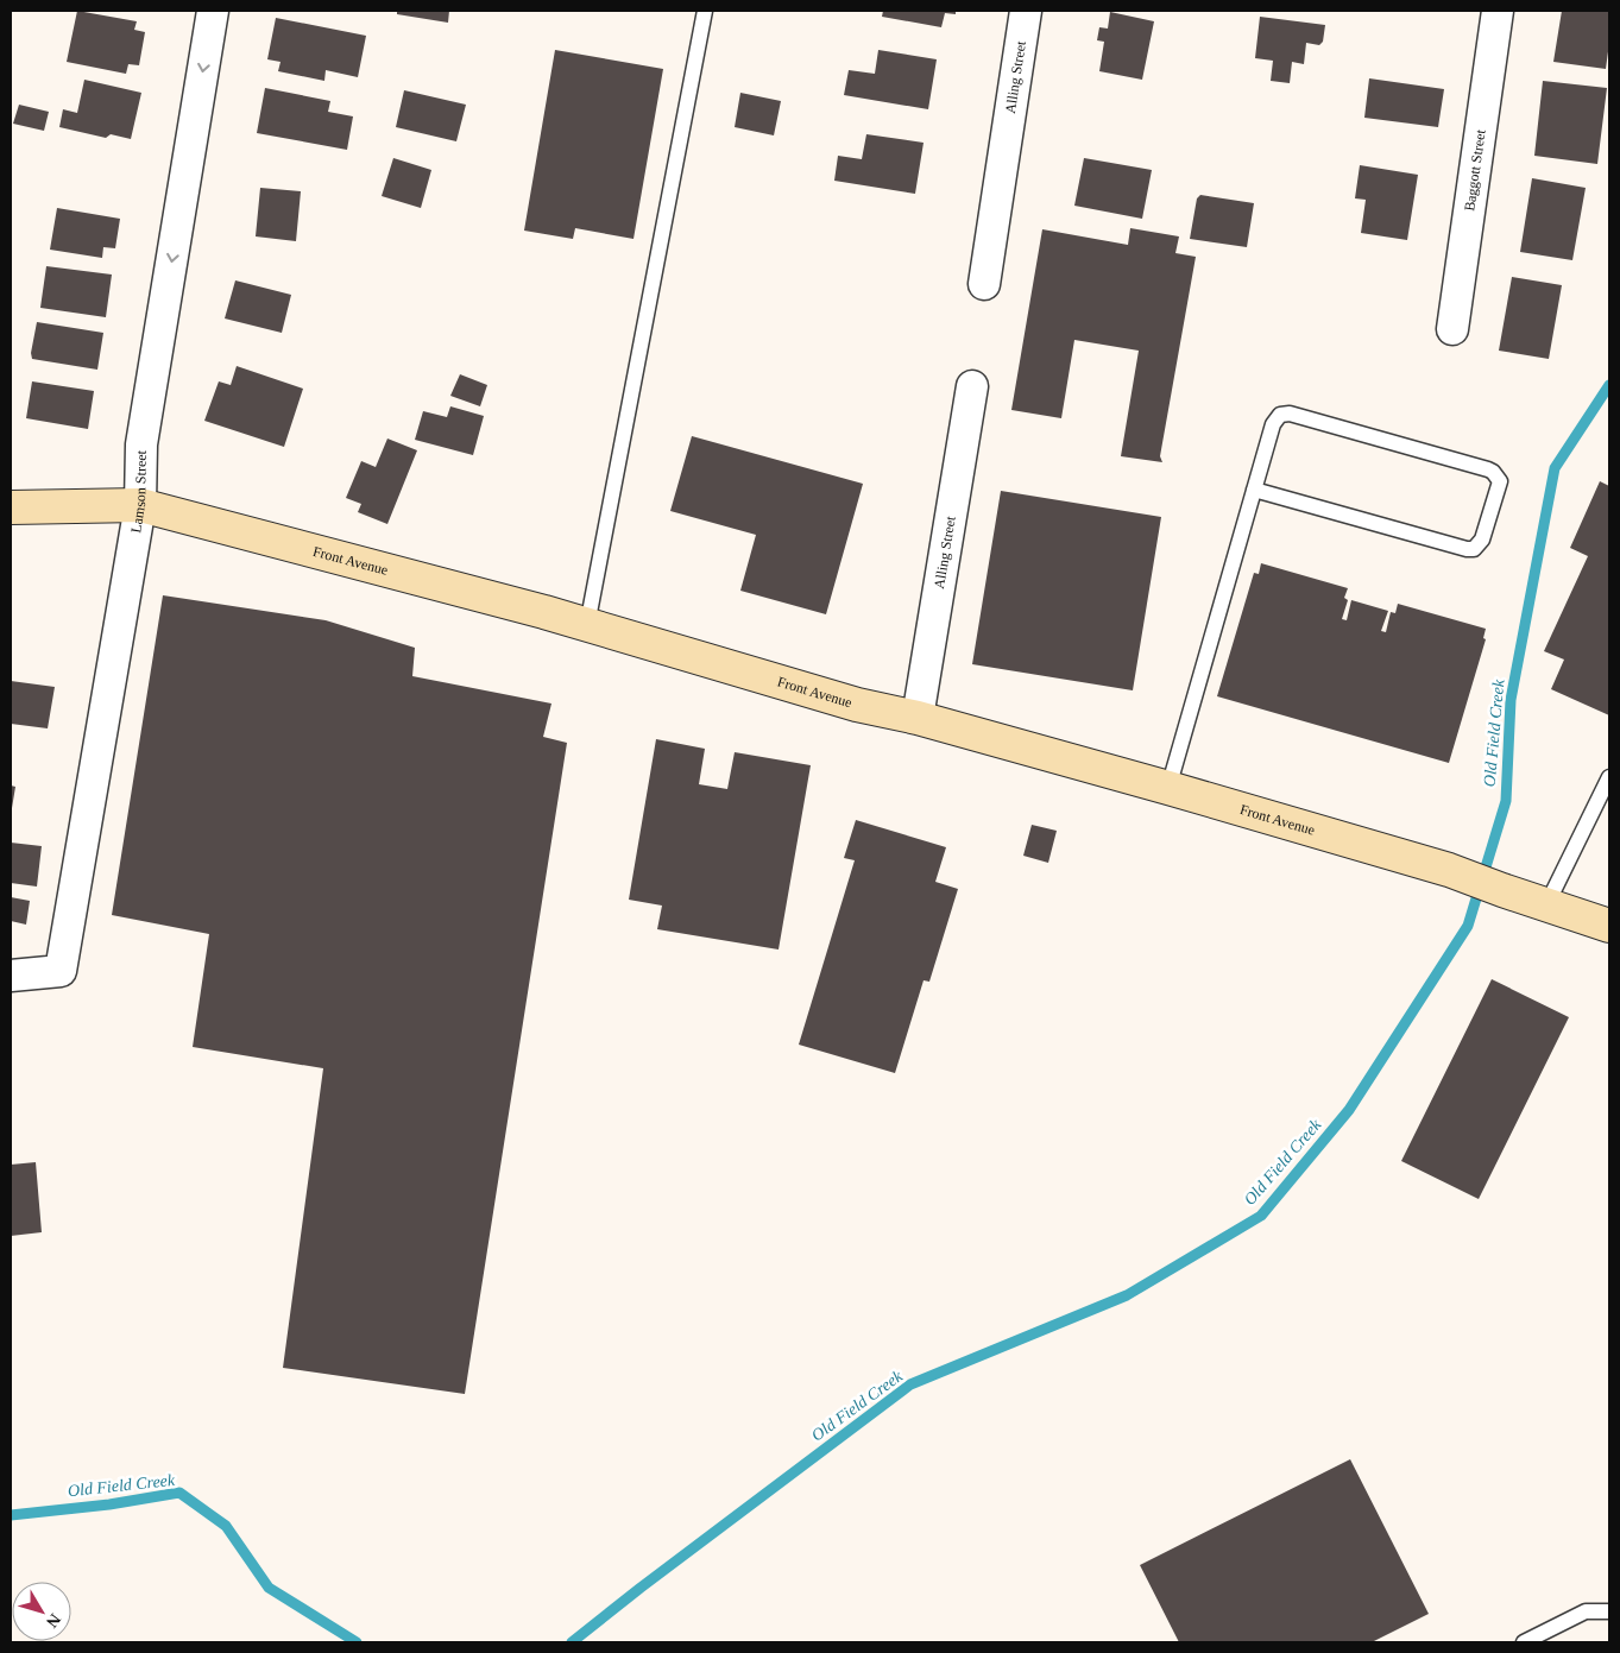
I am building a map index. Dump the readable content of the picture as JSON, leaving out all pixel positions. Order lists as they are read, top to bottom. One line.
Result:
{"streets":{"street":["Alling Street","Baggott Street","Lamson Street","Front Avenue"]},"crossings":[["Alling Street","Front Avenue"],["Lamson Street","Front Avenue"]],"one_way":["Lamson Street"],"water":["Old Field Creek"],"north":"bottom right"}
